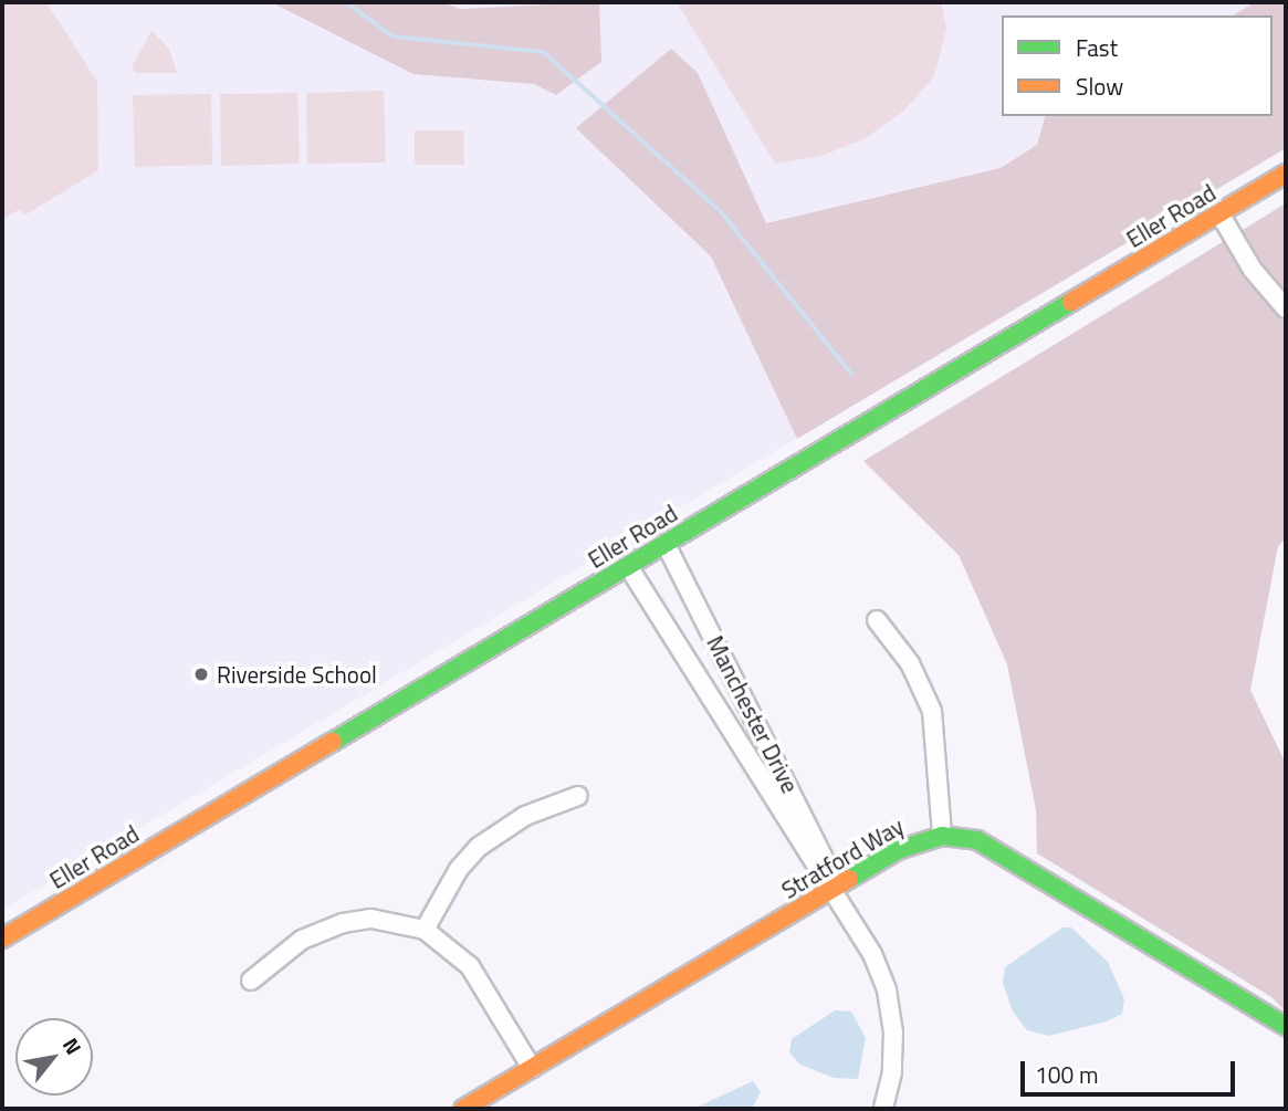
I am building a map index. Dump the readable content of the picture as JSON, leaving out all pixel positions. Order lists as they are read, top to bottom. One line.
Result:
{"streets":{"street":["Eller Road","Manchester Drive","Stratford Way"]},"crossings":[["Eller Road","Manchester Drive"],["Manchester Drive","Stratford Way"]],"places":["Riverside School"],"legend":["Fast","Slow"],"scale_bar":"100 m","north":"top right"}
